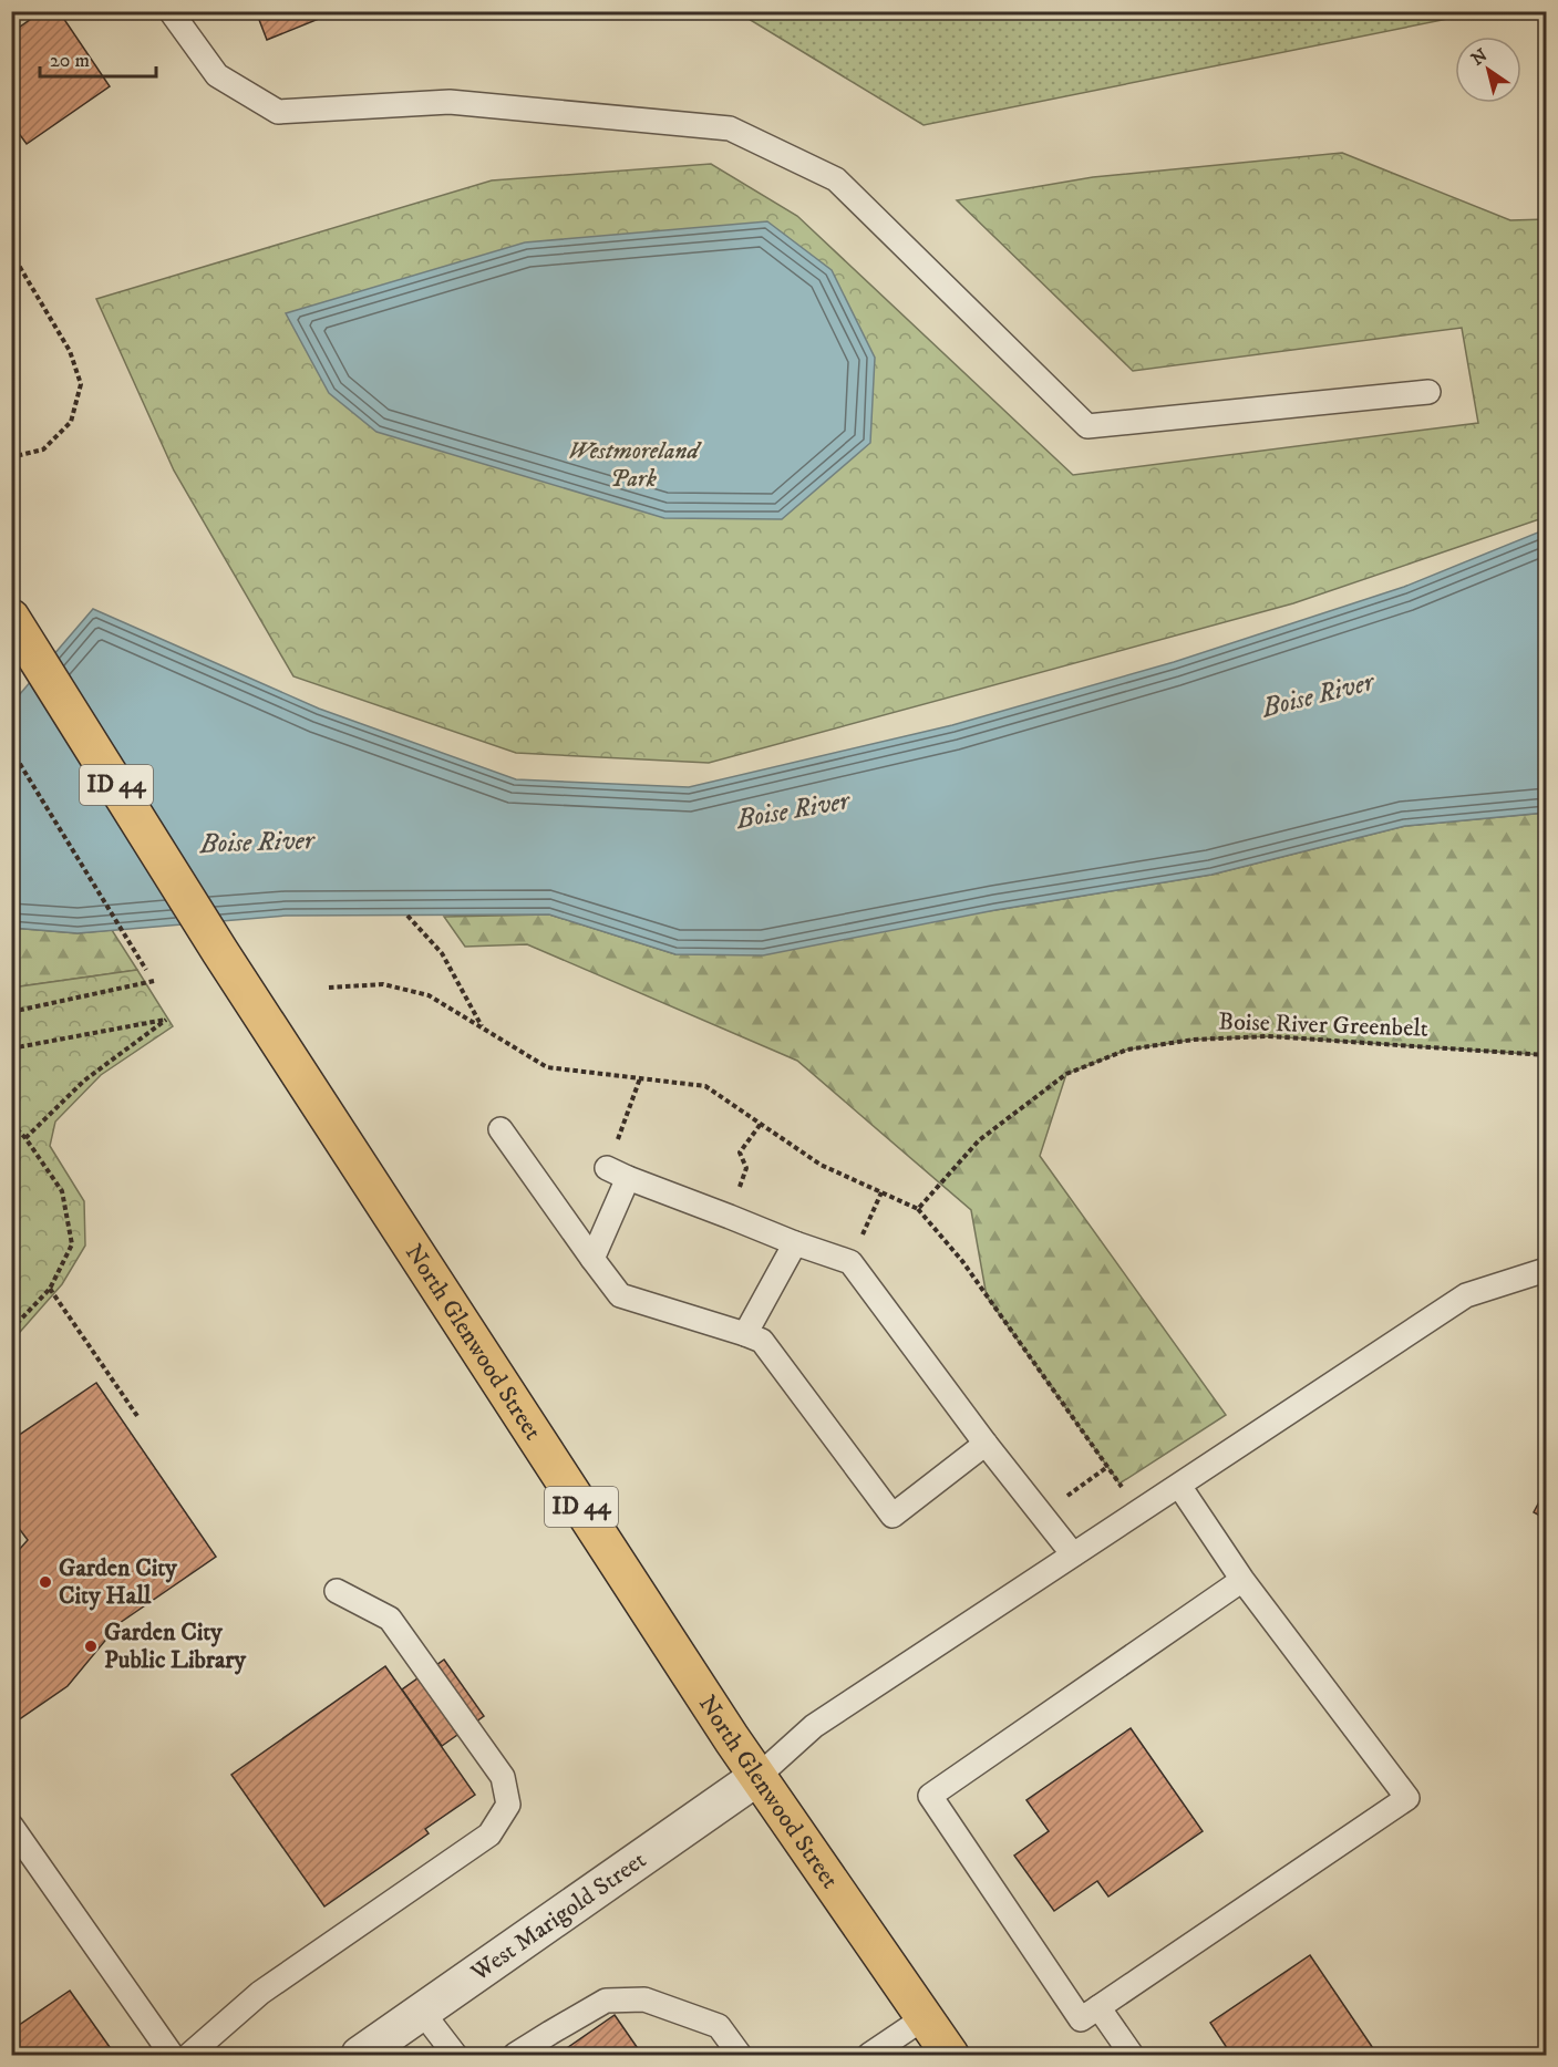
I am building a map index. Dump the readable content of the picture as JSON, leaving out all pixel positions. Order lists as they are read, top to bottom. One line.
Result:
{"streets":{"main road":["ID 44","North Glenwood Street"],"street":["West Marigold Street"],"path":["Boise River Greenbelt"]},"crossings":[["North Glenwood Street","West Marigold Street"]],"water":["Boise River"],"parks":["Westmoreland Park"],"places":["Garden City City Hall","Garden City Public Library"],"scale_bar":"20 m","north":"top left"}
